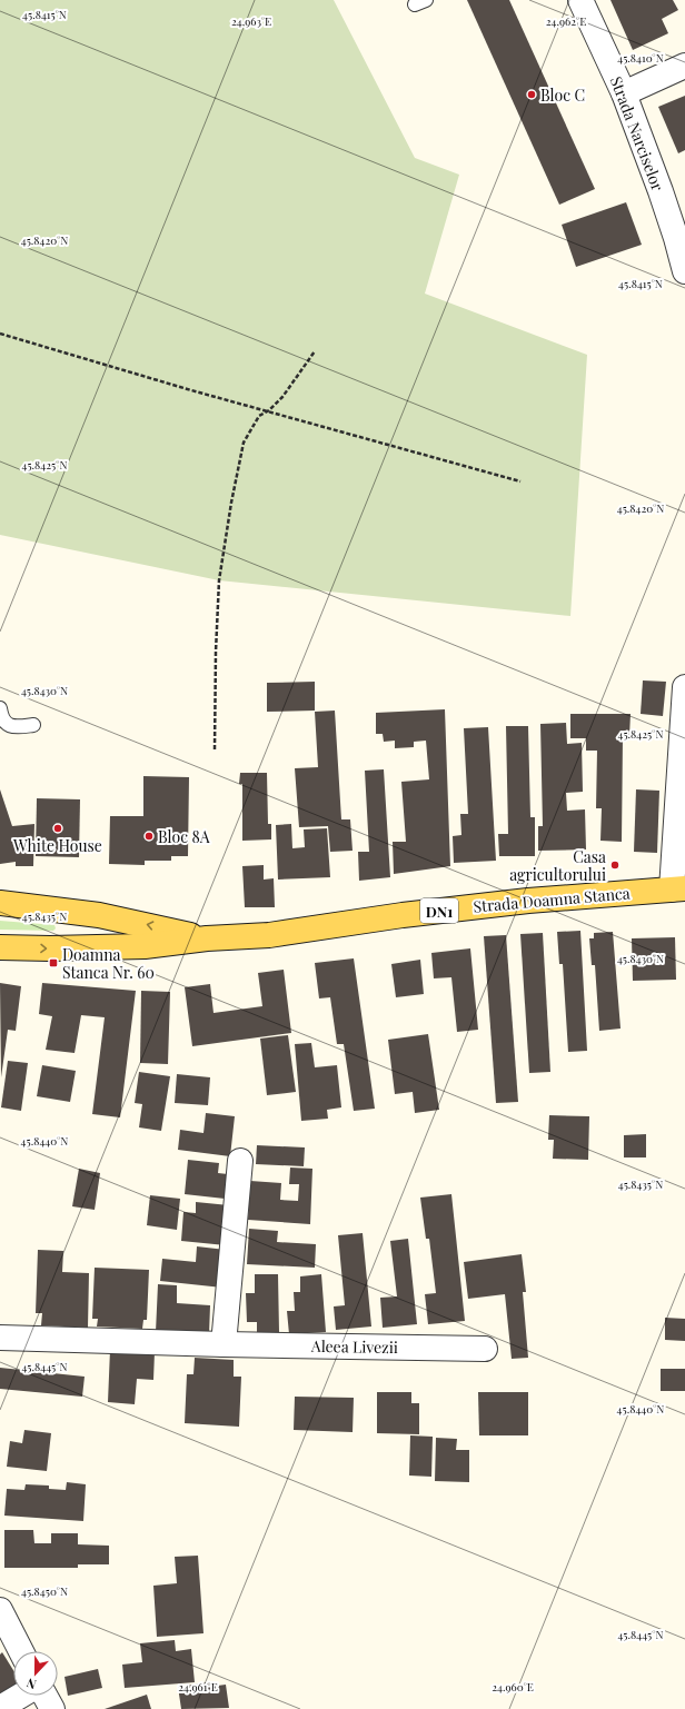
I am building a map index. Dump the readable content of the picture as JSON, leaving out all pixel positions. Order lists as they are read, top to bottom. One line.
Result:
{"streets":{"main road":["Strada Doamna Stanca","DN1"],"street":["Strada Narciselor","Aleea Livezii"]},"places":{"other":["Bloc C","White House","Bloc 8A","Casa agricultorului"],"transit":["Doamna Stanca Nr. 60"]},"north":"bottom","coordinates":["45.8415°N","24.963°E","24.962°E","45.8410°N","45.8420°N","45.8425°N","45.8430°N","45.8435°N","45.8440°N","45.8445°N","45.8450°N","24.961°E","24.960°E"]}
